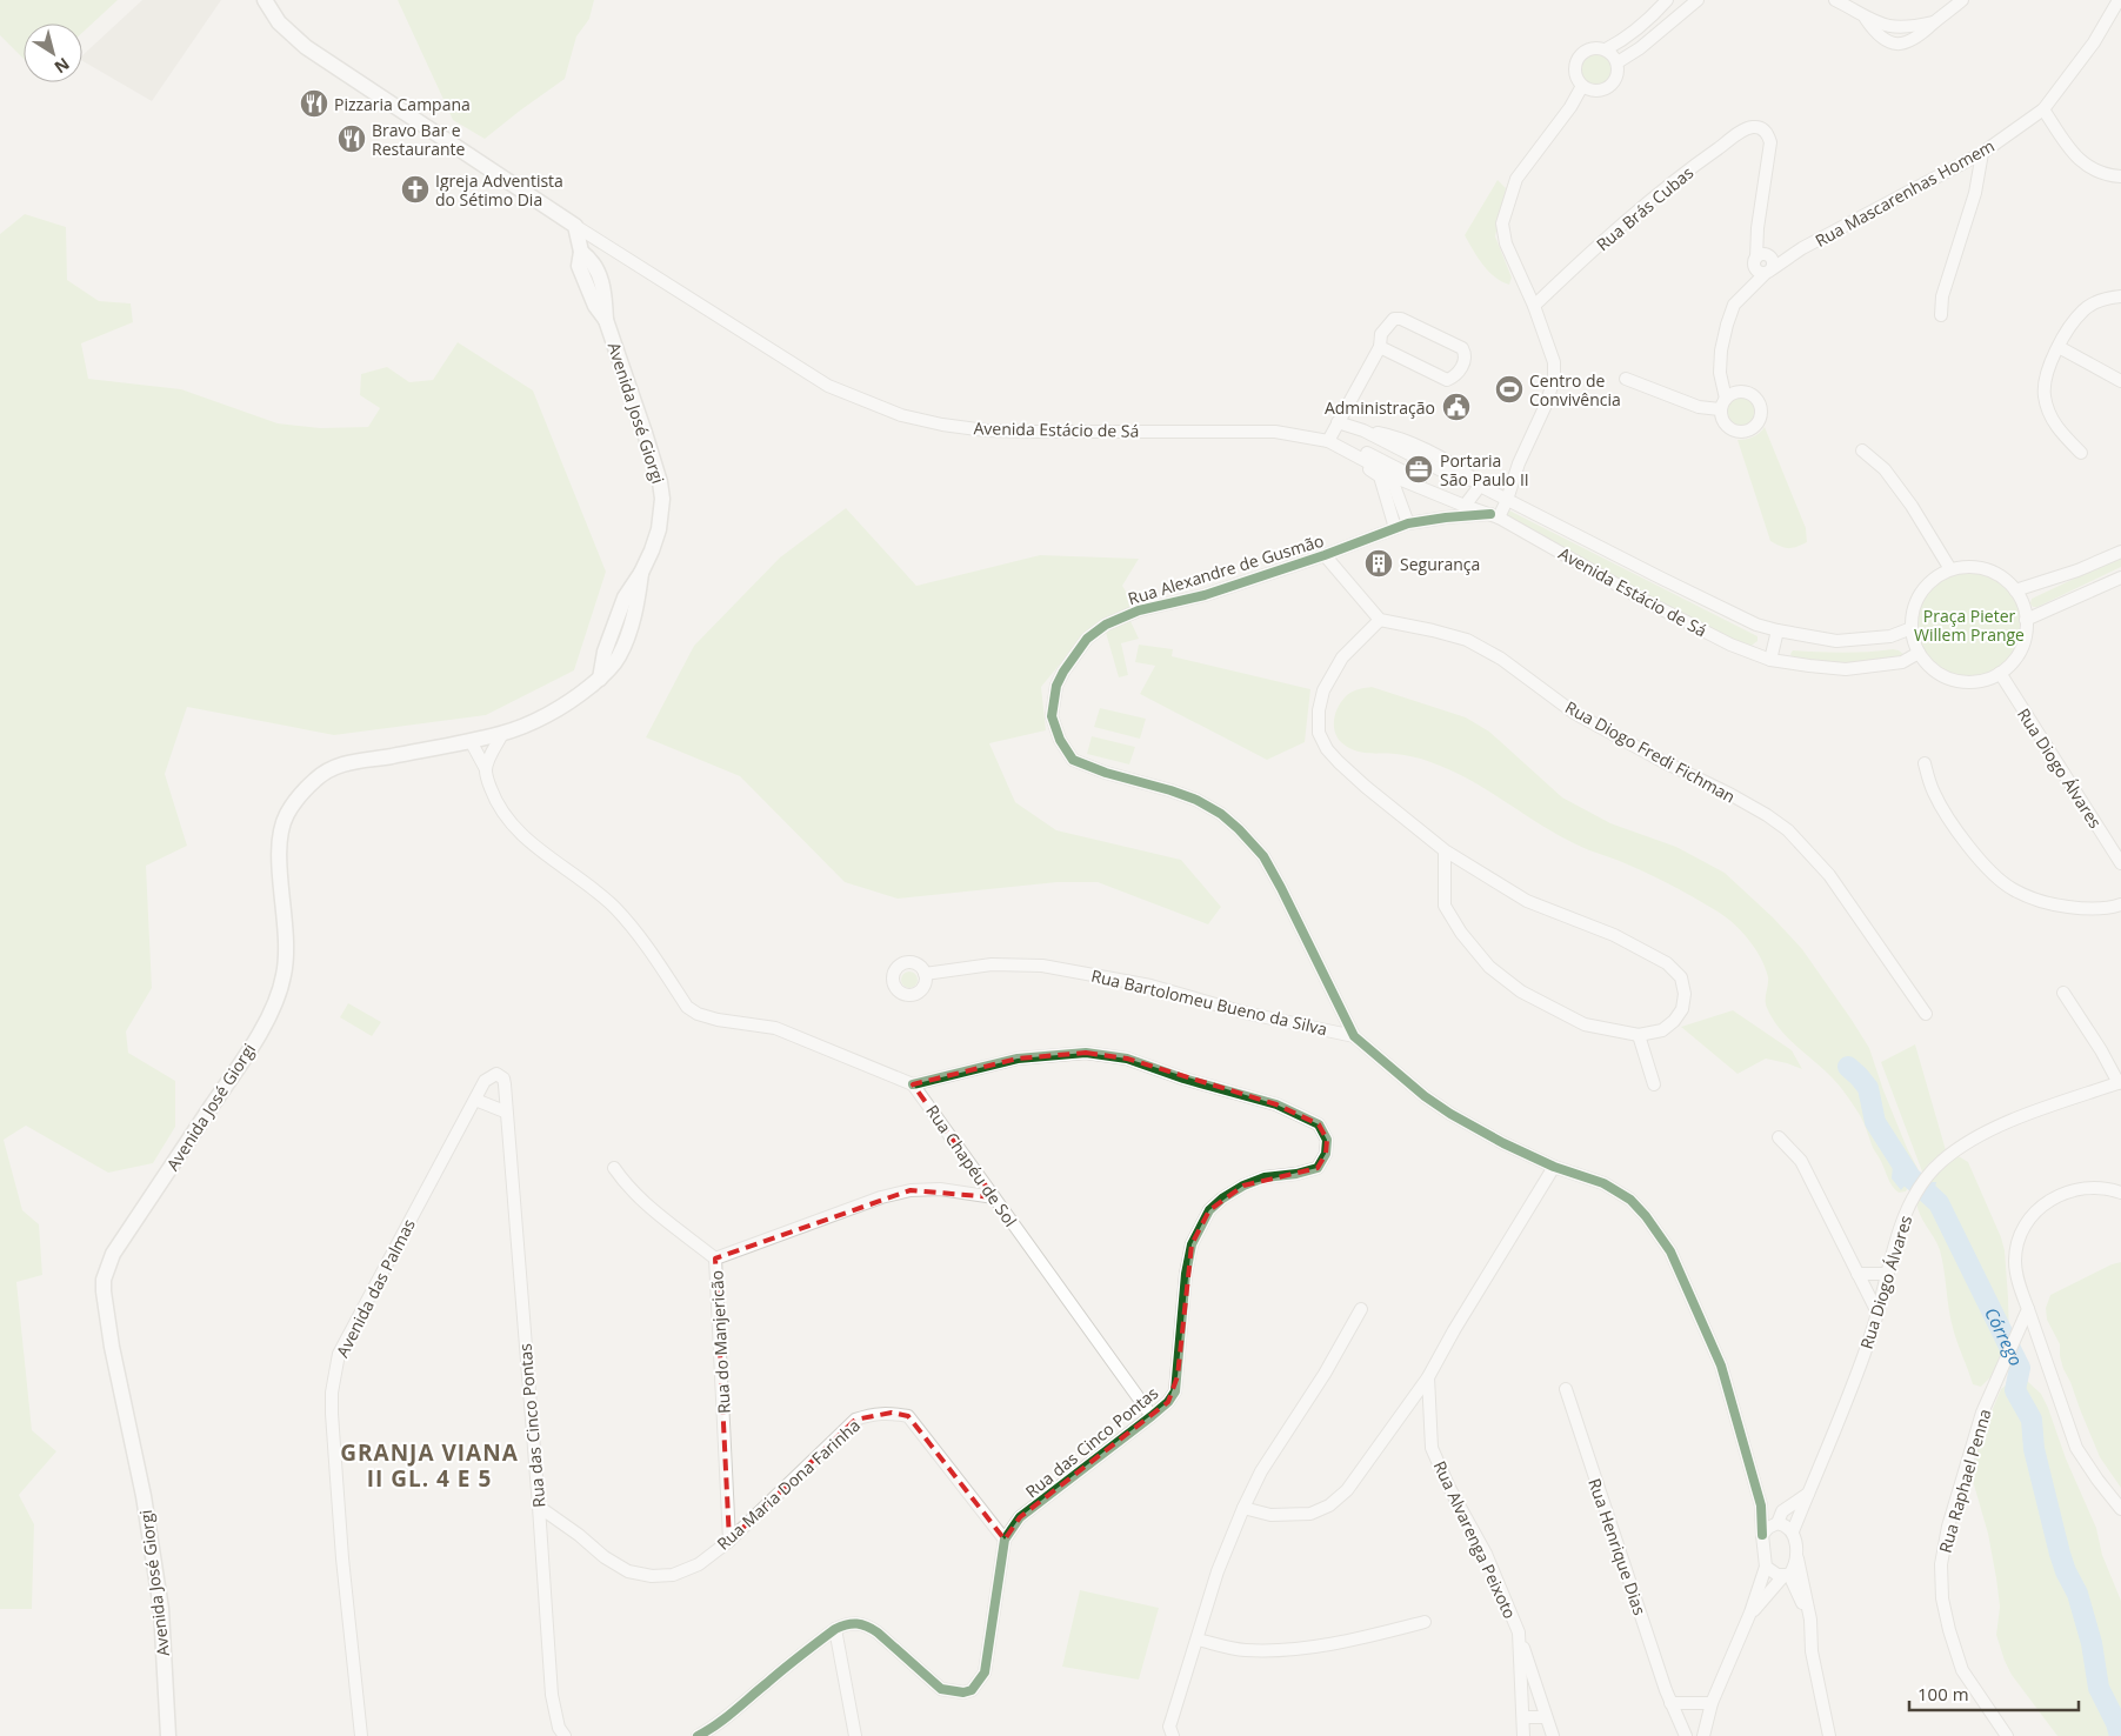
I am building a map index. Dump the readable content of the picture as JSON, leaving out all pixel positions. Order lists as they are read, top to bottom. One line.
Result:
{"streets":{"street":["Rua Mascarenhas Homem","Rua Brás Cubas","Avenida José Giorgi","Avenida Estácio de Sá","Rua Alexandre de Gusmão","Rua Diogo Fredi Fichman","Rua Diogo Álvares","Rua Bartolomeu Bueno da Silva","Rua Chapéu de Sol","Avenida das Palmas","Rua do Manjericão","Rua das Cinco Pontas","Rua Raphael Penna","Rua Maria Dona Farinha","Rua Alvarenga Peixoto","Rua Henrique Dias"]},"crossings":[["Rua Mascarenhas Homem","Rua Brás Cubas"],["Avenida José Giorgi","Avenida Estácio de Sá"],["Avenida Estácio de Sá","Rua Alexandre de Gusmão"],["Avenida Estácio de Sá","Rua Diogo Álvares"],["Rua Alexandre de Gusmão","Rua Diogo Álvares"],["Rua Alexandre de Gusmão","Rua Bartolomeu Bueno da Silva"],["Rua Chapéu de Sol","Rua do Manjericão"],["Rua Chapéu de Sol","Rua das Cinco Pontas"],["Avenida das Palmas","Rua das Cinco Pontas"],["Rua do Manjericão","Rua Maria Dona Farinha"],["Rua das Cinco Pontas","Rua Maria Dona Farinha"]],"districts":["GRANJA VIANA II GL. 4 E 5"],"water":["Córrego"],"parks":["Praça Pieter Willem Prange"],"places":{"restaurant":["Pizzaria Campana","Bravo Bar e Restaurante"],"church":["Igreja Adventista do Sétimo Dia"],"sports":["Centro de Convivência"],"public building":["Administração"],"office":["Portaria São Paulo II"],"building":["Segurança"]},"scale_bar":"100 m","north":"bottom right"}
